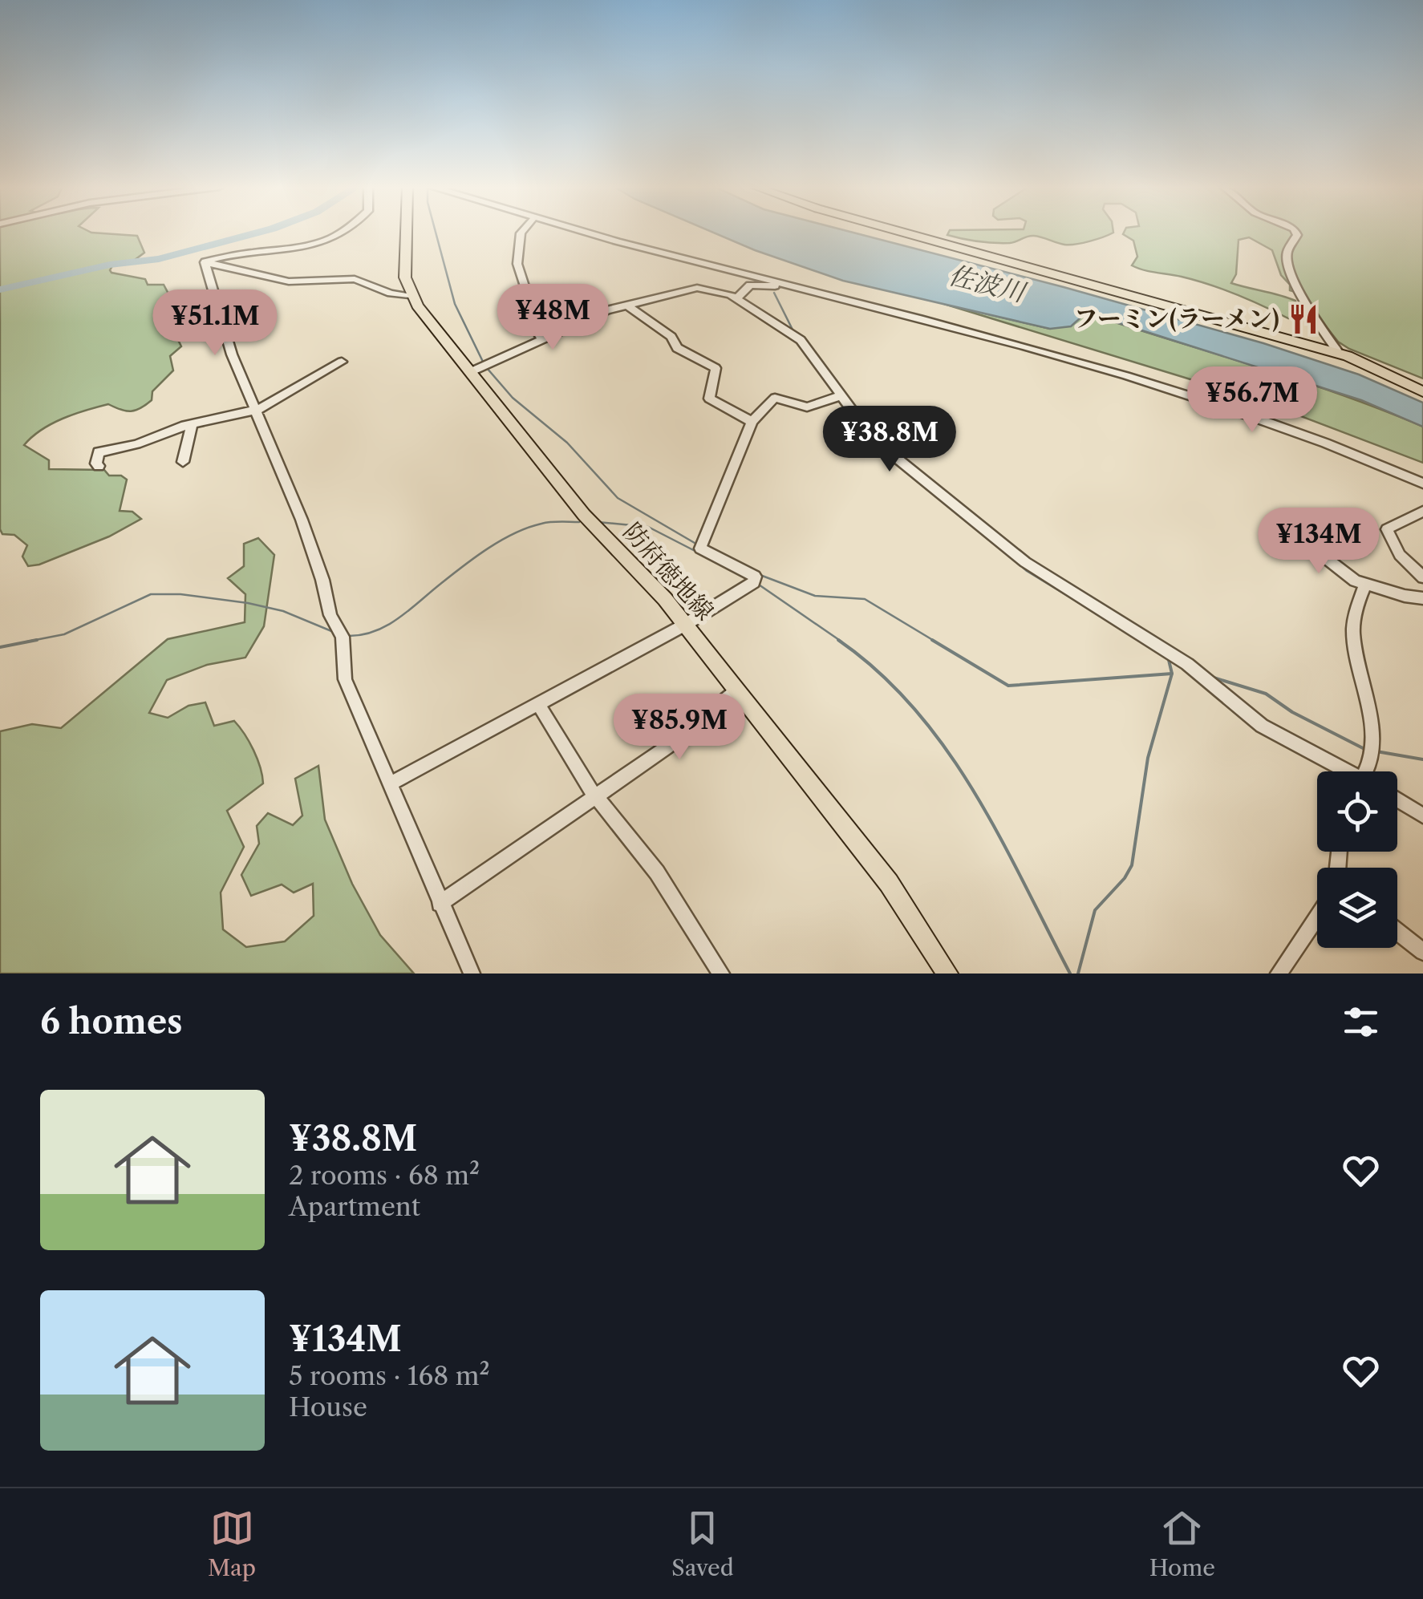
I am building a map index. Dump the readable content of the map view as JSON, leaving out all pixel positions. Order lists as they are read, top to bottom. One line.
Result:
{"streets":{"main road":["防府徳地線"]},"water":["佐波川"],"places":{"restaurant":["フーミン(ラーメン)"]},"page":{"price":["¥48M","¥51.1M","¥56.7M","¥38.8M","¥134M","¥85.9M"],"heading":"6 homes","list":[{"name":"¥38.8M","note":"2 rooms · 68 m² · Apartment"},{"name":"¥134M","note":"5 rooms · 168 m² · House"}],"tabs":["Map","Saved","Home"]}}
